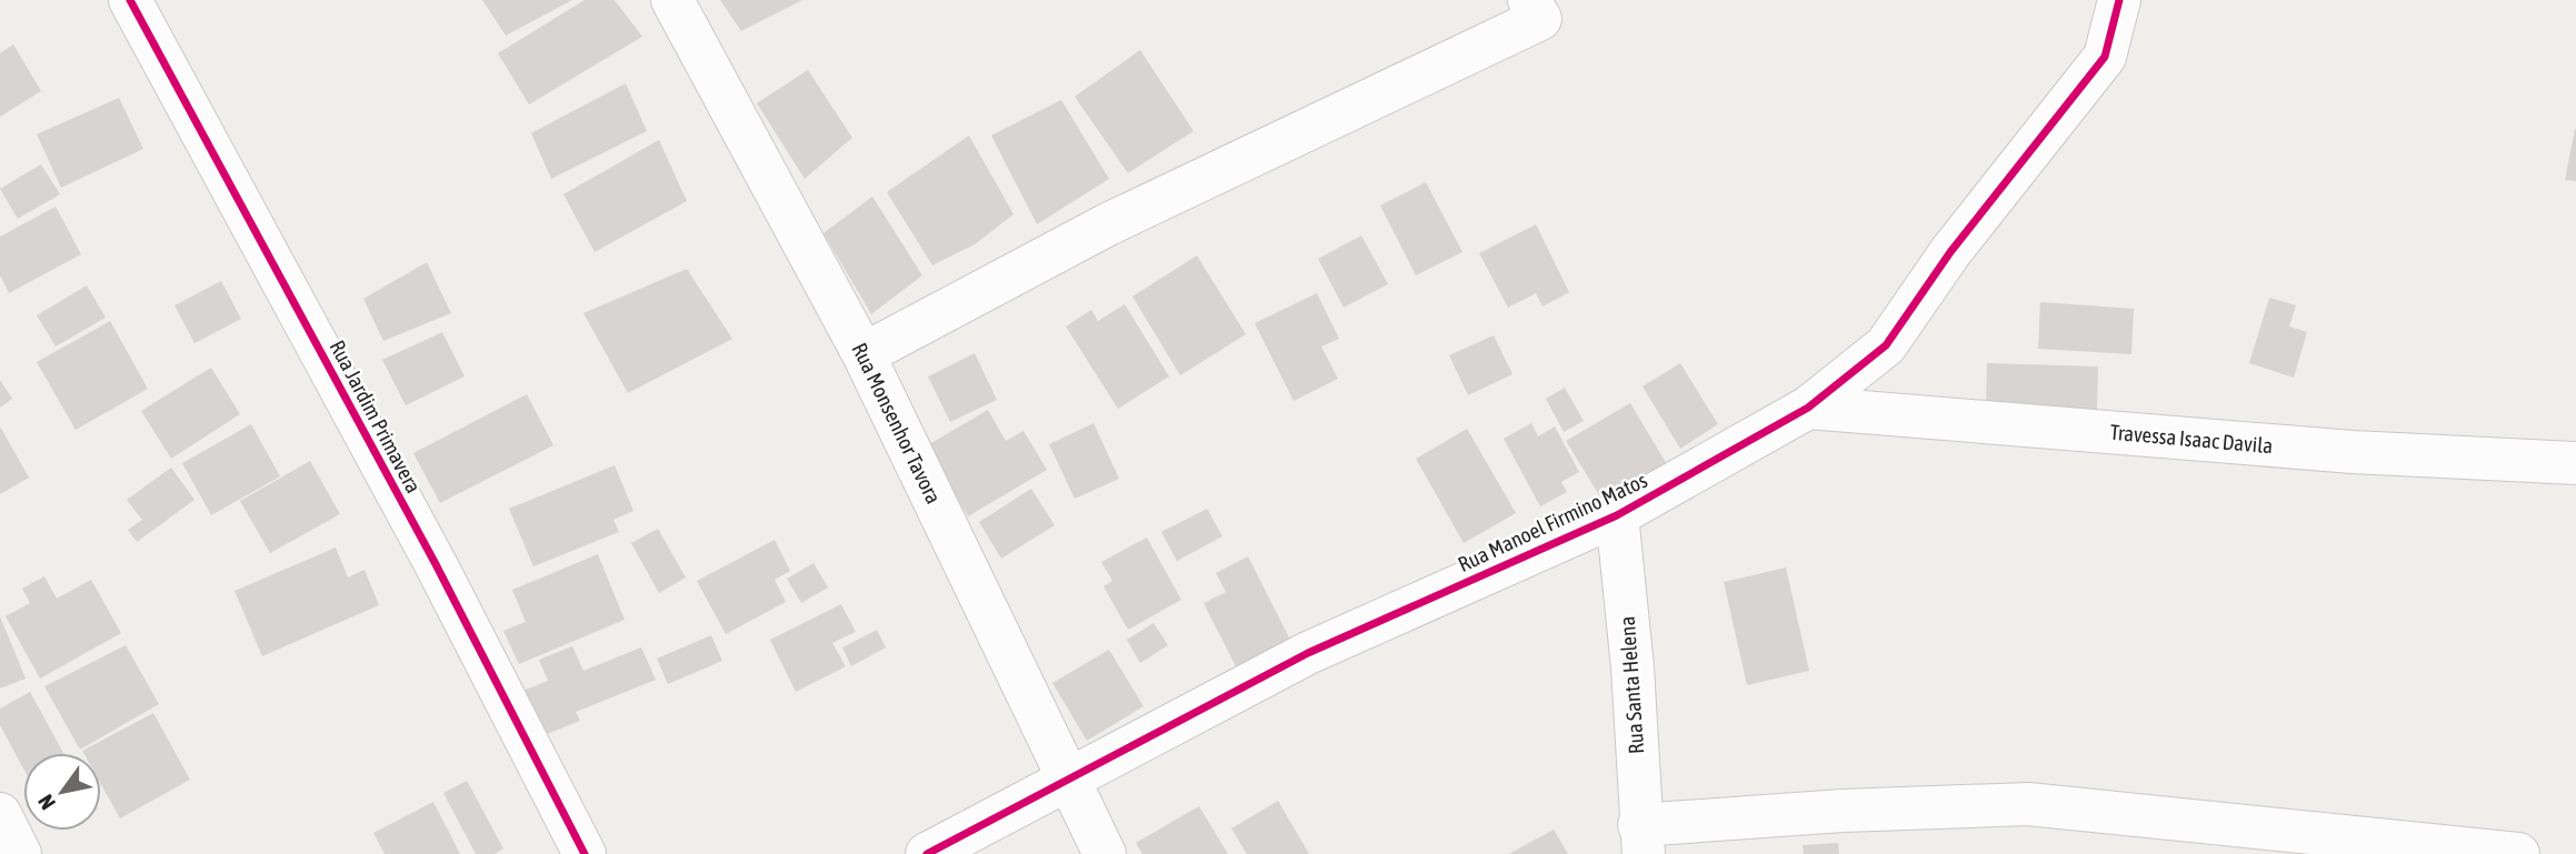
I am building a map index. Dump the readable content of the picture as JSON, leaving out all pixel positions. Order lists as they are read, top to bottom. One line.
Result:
{"streets":{"street":["Rua Jardim Primavera","Rua Monsenhor Tavora","Travessa Isaac Davila","Rua Manoel Firmino Matos","Rua Santa Helena"]},"crossings":[["Rua Monsenhor Tavora","Rua Manoel Firmino Matos"],["Travessa Isaac Davila","Rua Manoel Firmino Matos"],["Rua Manoel Firmino Matos","Rua Santa Helena"]],"north":"bottom left"}
